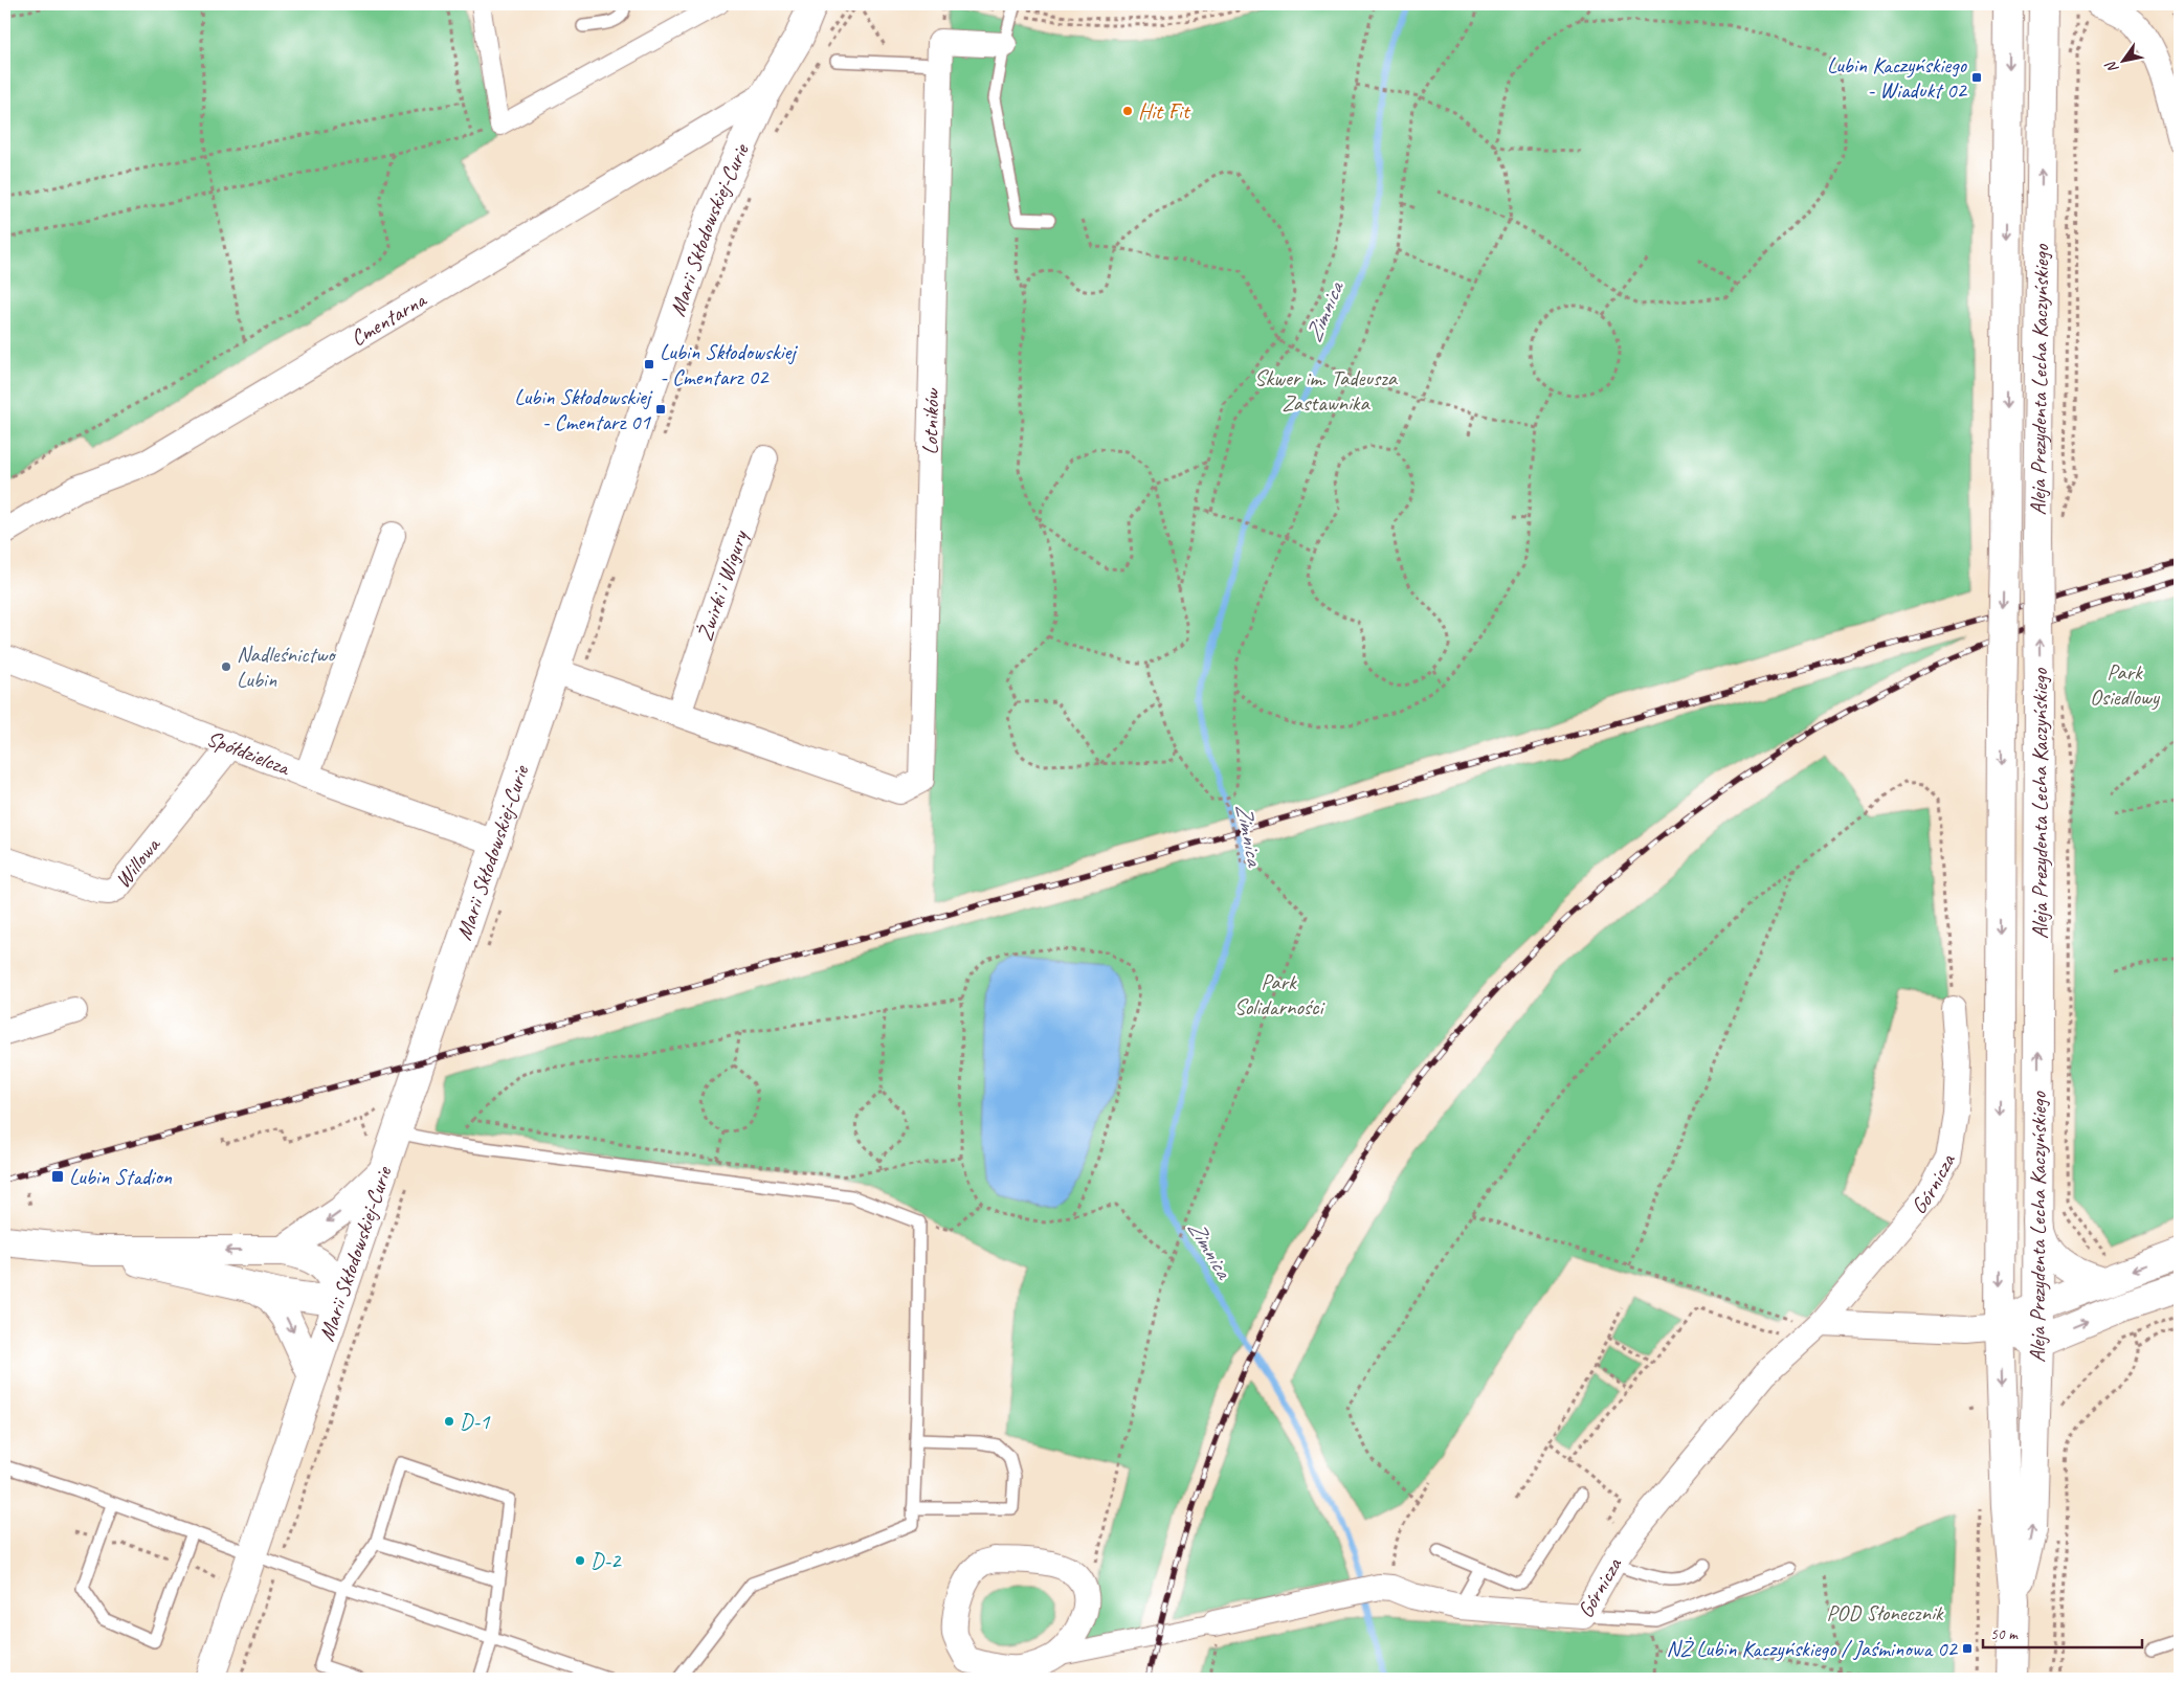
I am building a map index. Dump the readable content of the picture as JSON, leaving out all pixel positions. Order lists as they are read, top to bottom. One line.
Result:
{"streets":{"main road":["Marii Skłodowskiej-Curie","Aleja Prezydenta Lecha Kaczyńskiego"],"street":["Cmentarna","Lotników","Żwirki i Wigury","Spółdzielcza","Willowa","Górnicza"]},"crossings":[["Marii Skłodowskiej-Curie","Cmentarna"],["Marii Skłodowskiej-Curie","Spółdzielcza"],["Lotników","Żwirki i Wigury"],["Spółdzielcza","Willowa"]],"water":["Zimnica"],"parks":["Skwer im. Tadeusza Zastawnika","Park Osiedlowy","Park Solidarności","POD Słonecznik"],"places":{"transit":["Lubin Kaczyńskiego - Wiadukt 02","Lubin Skłodowskiej - Cmentarz 02","Lubin Skłodowskiej - Cmentarz 01","Lubin Stadion","NŻ Lubin Kaczyńskiego / Jaśminowa 02"],"other":["Hit Fit","Nadleśnictwo Lubin","D-1","D-2"]},"scale_bar":"50 m","north":"bottom left"}
